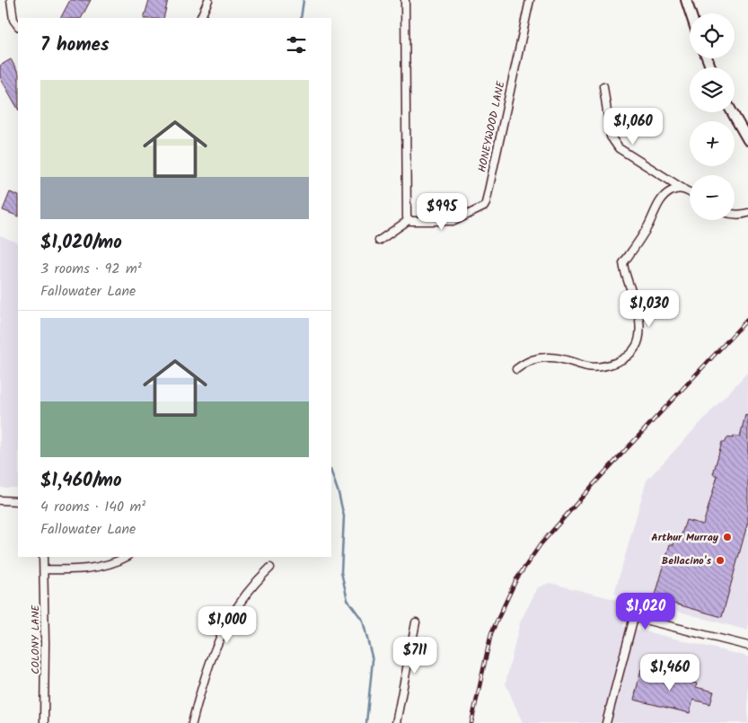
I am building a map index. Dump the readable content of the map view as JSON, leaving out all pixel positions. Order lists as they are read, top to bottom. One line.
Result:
{"streets":{"street":["HONEYWOOD LANE","COLONY LANE"]},"places":["Arthur Murray","Bellacino's"],"page":{"map_buttons":["+","−"],"heading":"7 homes","list":[{"name":"$1,020/mo","note":"3 rooms · 92 m² · Fallowater Lane"},{"name":"$1,460/mo","note":"4 rooms · 140 m² · Fallowater Lane"}],"price":["$1,060","$995","$1,030","$1,020","$1,000","$711","$1,460"]}}
